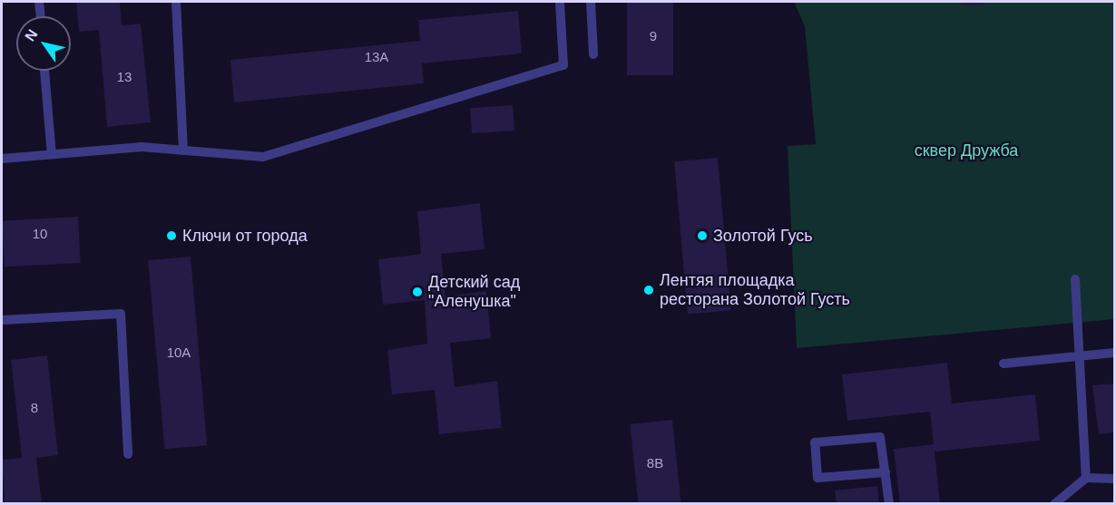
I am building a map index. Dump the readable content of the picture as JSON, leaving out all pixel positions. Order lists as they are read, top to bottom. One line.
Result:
{"parks":["сквер Дружба"],"places":["Ключи от города","Золотой Гусь","Лентяя площадка ресторана Золотой Густь","Детский сад \"Аленушка\""],"house_numbers":["9","13А","13","10","10А","8","8В"],"north":"top left"}
